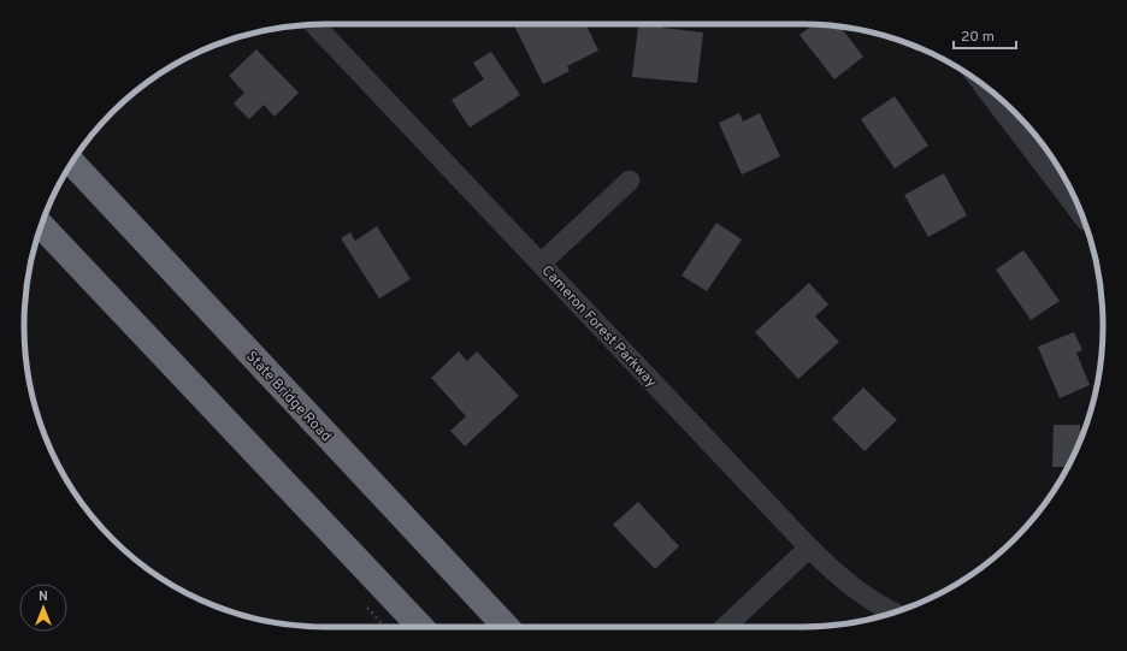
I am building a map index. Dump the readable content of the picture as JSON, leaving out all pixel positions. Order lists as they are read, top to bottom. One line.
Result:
{"streets":{"highway":["State Bridge Road"],"street":["Cameron Forest Parkway"]},"scale_bar":"20 m","north":"top"}
